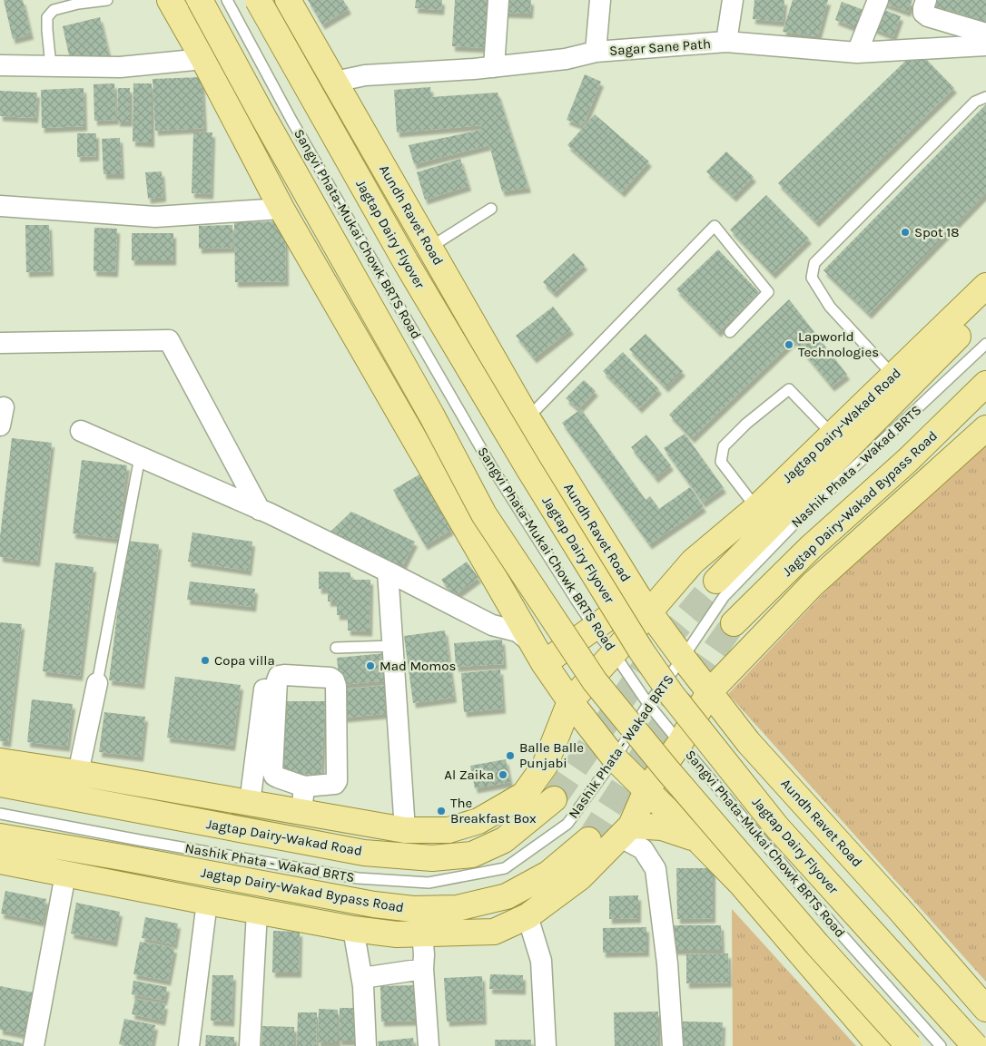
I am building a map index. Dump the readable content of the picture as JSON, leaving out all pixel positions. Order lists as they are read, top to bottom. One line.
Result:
{"streets":{"main road":["Aundh Ravet Road","Jagtap Dairy Flyover","Jagtap Dairy-Wakad Road","Jagtap Dairy-Wakad Bypass Road"],"street":["Sagar Sane Path"],"lane":["Sangvi Phata-Mukai Chowk BRTS Road","Nashik Phata - Wakad BRTS"]},"crossings":[["Sagar Sane Path","Aundh Ravet Road"],["Aundh Ravet Road","Jagtap Dairy-Wakad Road"],["Aundh Ravet Road","Nashik Phata - Wakad BRTS"],["Sangvi Phata-Mukai Chowk BRTS Road","Nashik Phata - Wakad BRTS"]],"places":["Spot 18","Lapworld Technologies","Copa villa","Mad Momos","Balle Balle Punjabi","Al Zaika","The Breakfast Box"]}
